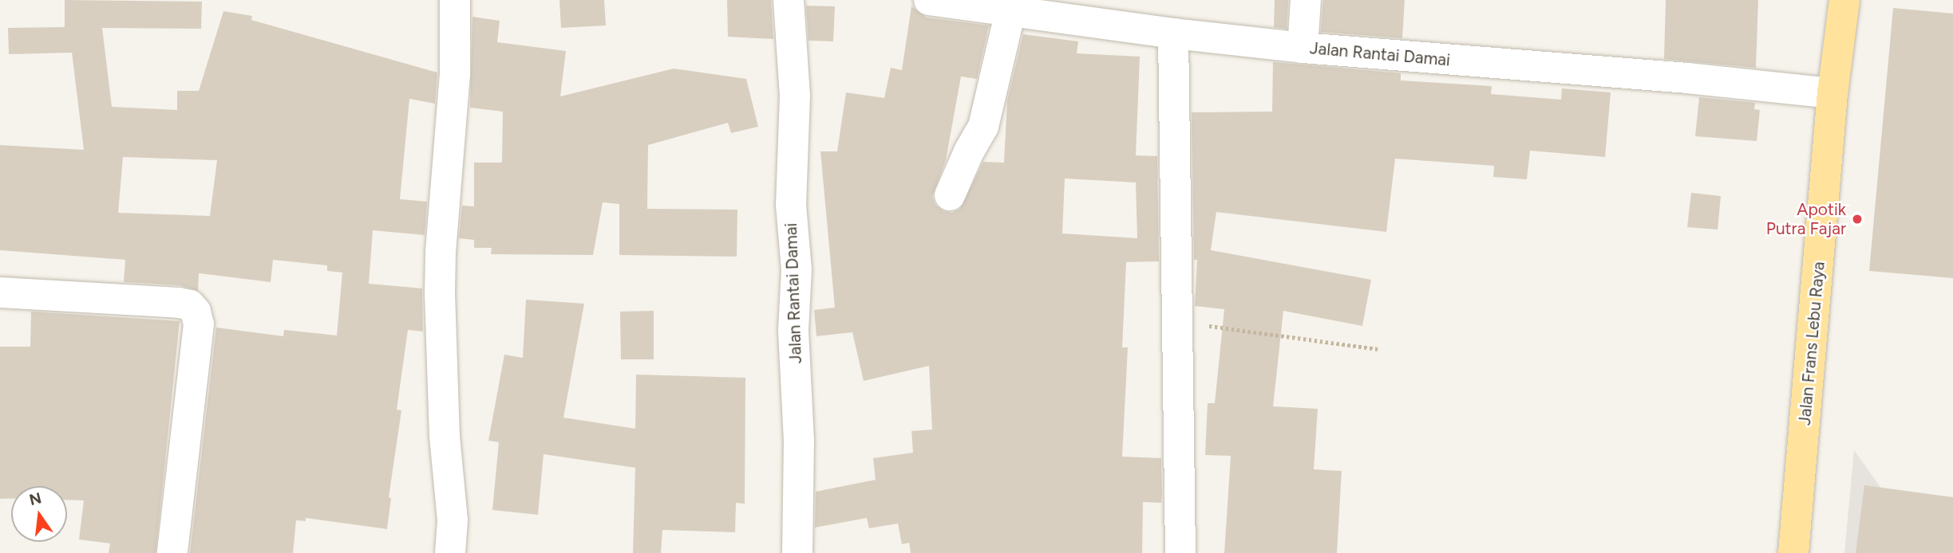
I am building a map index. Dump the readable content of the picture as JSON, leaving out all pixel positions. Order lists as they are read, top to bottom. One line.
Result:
{"streets":{"main road":["Jalan Frans Lebu Raya"],"street":["Jalan Rantai Damai"]},"crossings":[["Jalan Rantai Damai","Jalan Frans Lebu Raya"]],"places":["Apotik Putra Fajar"],"north":"top"}
